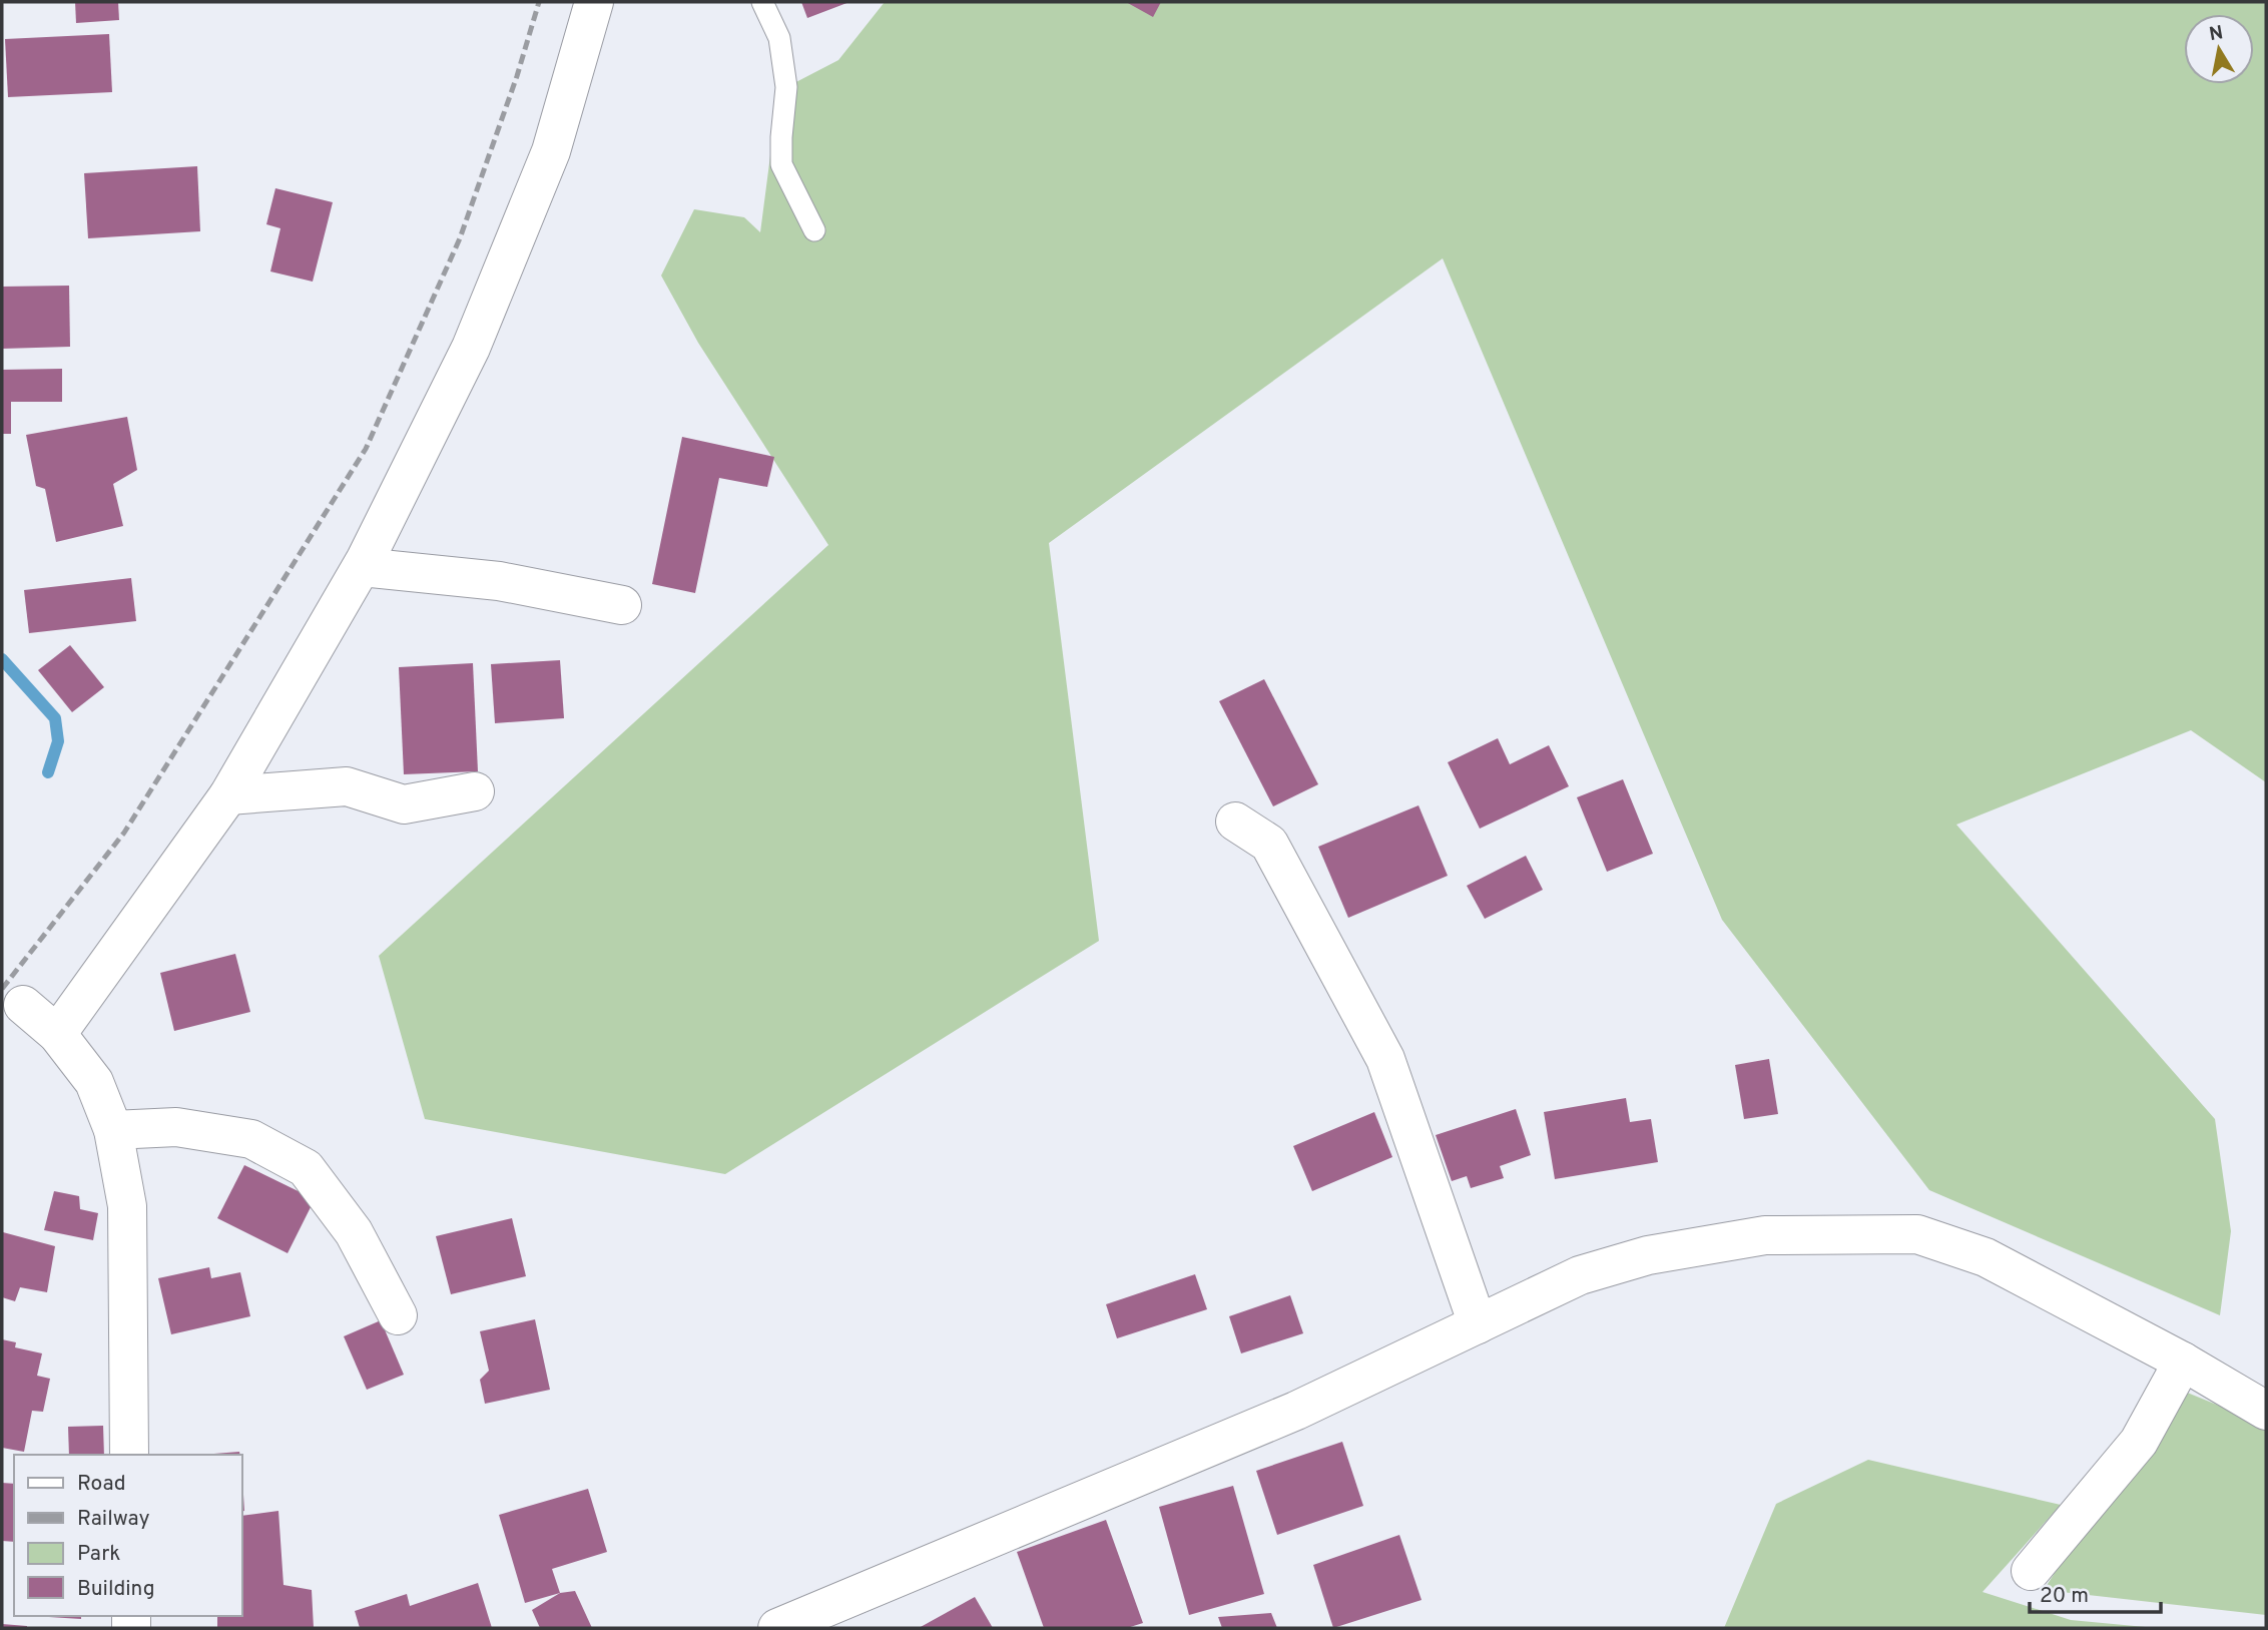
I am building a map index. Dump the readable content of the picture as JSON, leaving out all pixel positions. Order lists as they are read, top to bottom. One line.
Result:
{"legend":["Road","Railway","Park","Building"],"scale_bar":"20 m","north":"top"}
